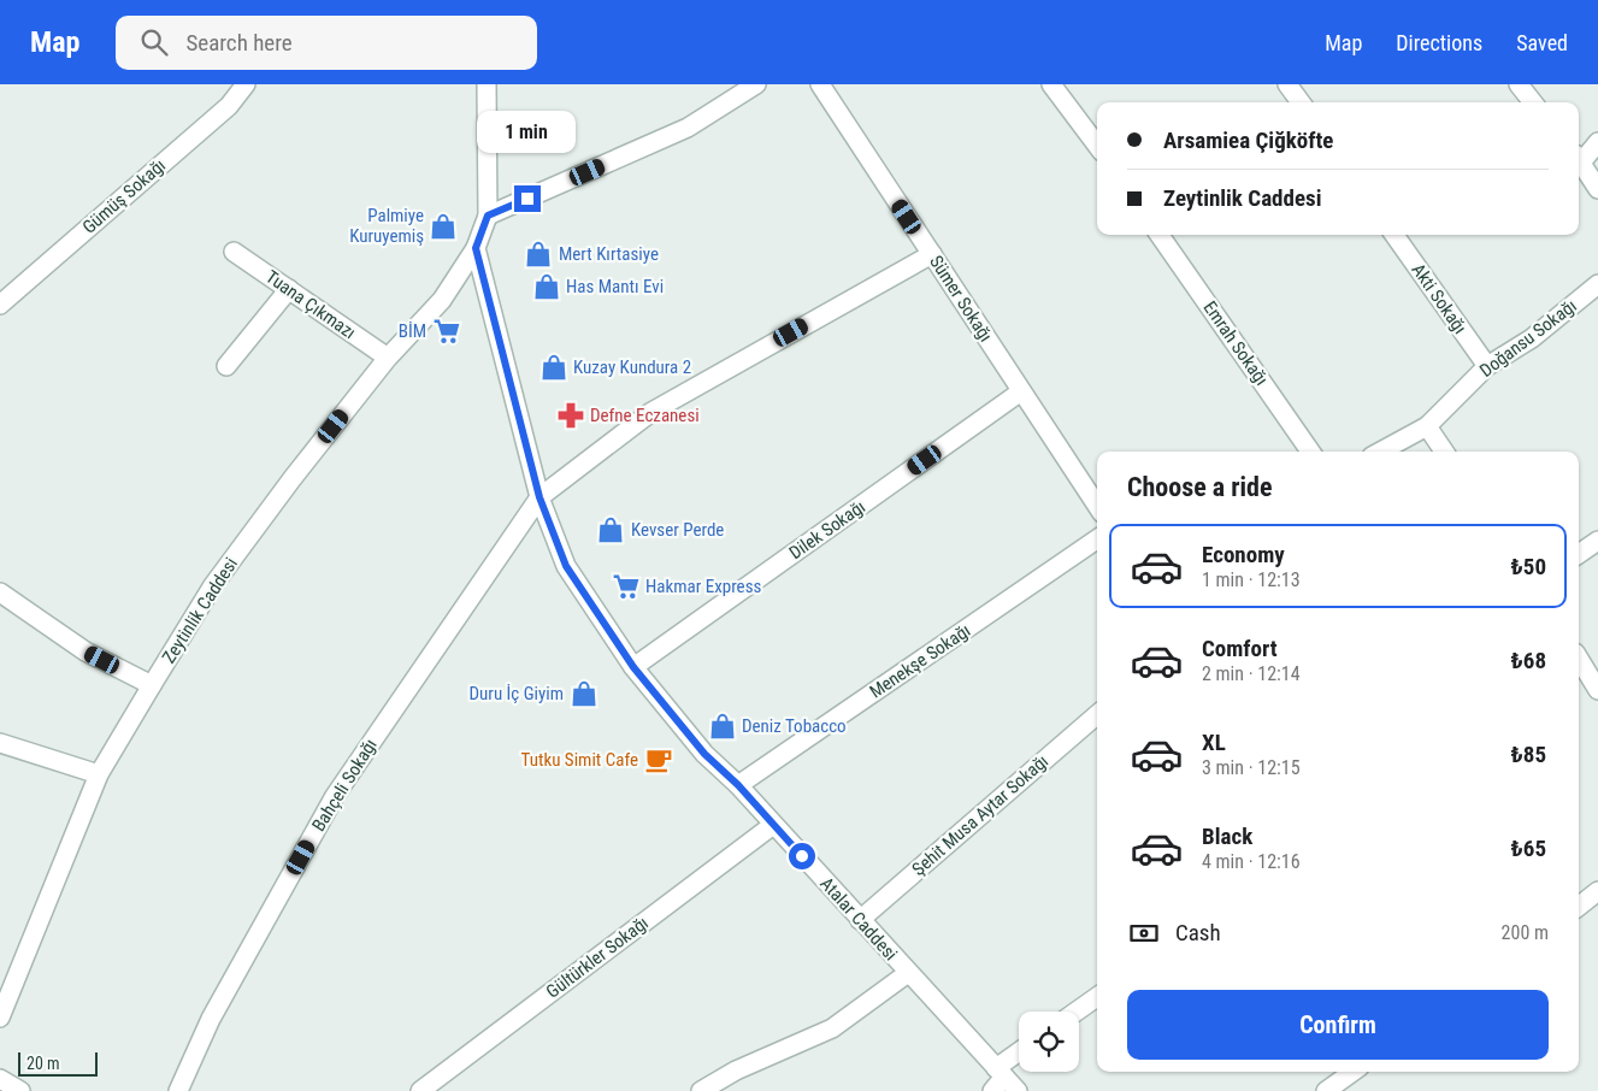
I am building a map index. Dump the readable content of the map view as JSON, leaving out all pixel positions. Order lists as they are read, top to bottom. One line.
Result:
{"streets":{"street":["Gümüş Sokağı","Sümer Sokağı","Akti Sokağı","Tuana Çıkmazı","Doğansu Sokağı","Emrah Sokağı","Dilek Sokağı","Zeytinlik Caddesi","Menekşe Sokağı","Bahçeli Sokağı","Şehit Musa Aytar Sokağı","Atalar Caddesi","Gültürkler Sokağı"]},"crossings":[["Sümer Sokağı","Dilek Sokağı"],["Sümer Sokağı","Bahçeli Sokağı"],["Akti Sokağı","Doğansu Sokağı"],["Tuana Çıkmazı","Zeytinlik Caddesi"],["Dilek Sokağı","Atalar Caddesi"],["Zeytinlik Caddesi","Atalar Caddesi"],["Menekşe Sokağı","Atalar Caddesi"],["Bahçeli Sokağı","Atalar Caddesi"],["Şehit Musa Aytar Sokağı","Atalar Caddesi"],["Atalar Caddesi","Gültürkler Sokağı"]],"places":{"shop":["Palmiye Kuruyemiş","Mert Kırtasiye","Has Mantı Evi","Kuzay Kundura 2","Kevser Perde","Duru İç Giyim","Deniz Tobacco"],"supermarket":["BİM","Hakmar Express"],"pharmacy":["Defne Eczanesi"],"cafe":["Tutku Simit Cafe"]},"scale_bar":"20 m","page":{"header":"Map","search":"Search here","nav":["Map","Directions","Saved"],"banner":["Arsamiea Çiğköfte","Zeytinlik Caddesi"],"bubble":"1 min","heading":"Choose a ride","list":[{"name":"Economy","note":"1 min · 12:13","value":"₺50"},{"name":"Comfort","note":"2 min · 12:14","value":"₺68"},{"name":"XL","note":"3 min · 12:15","value":"₺85"},{"name":"Black","note":"4 min · 12:16","value":"₺65"}],"pay":["Cash","200 m"],"buttons":"Confirm","scale":"20 m"}}
